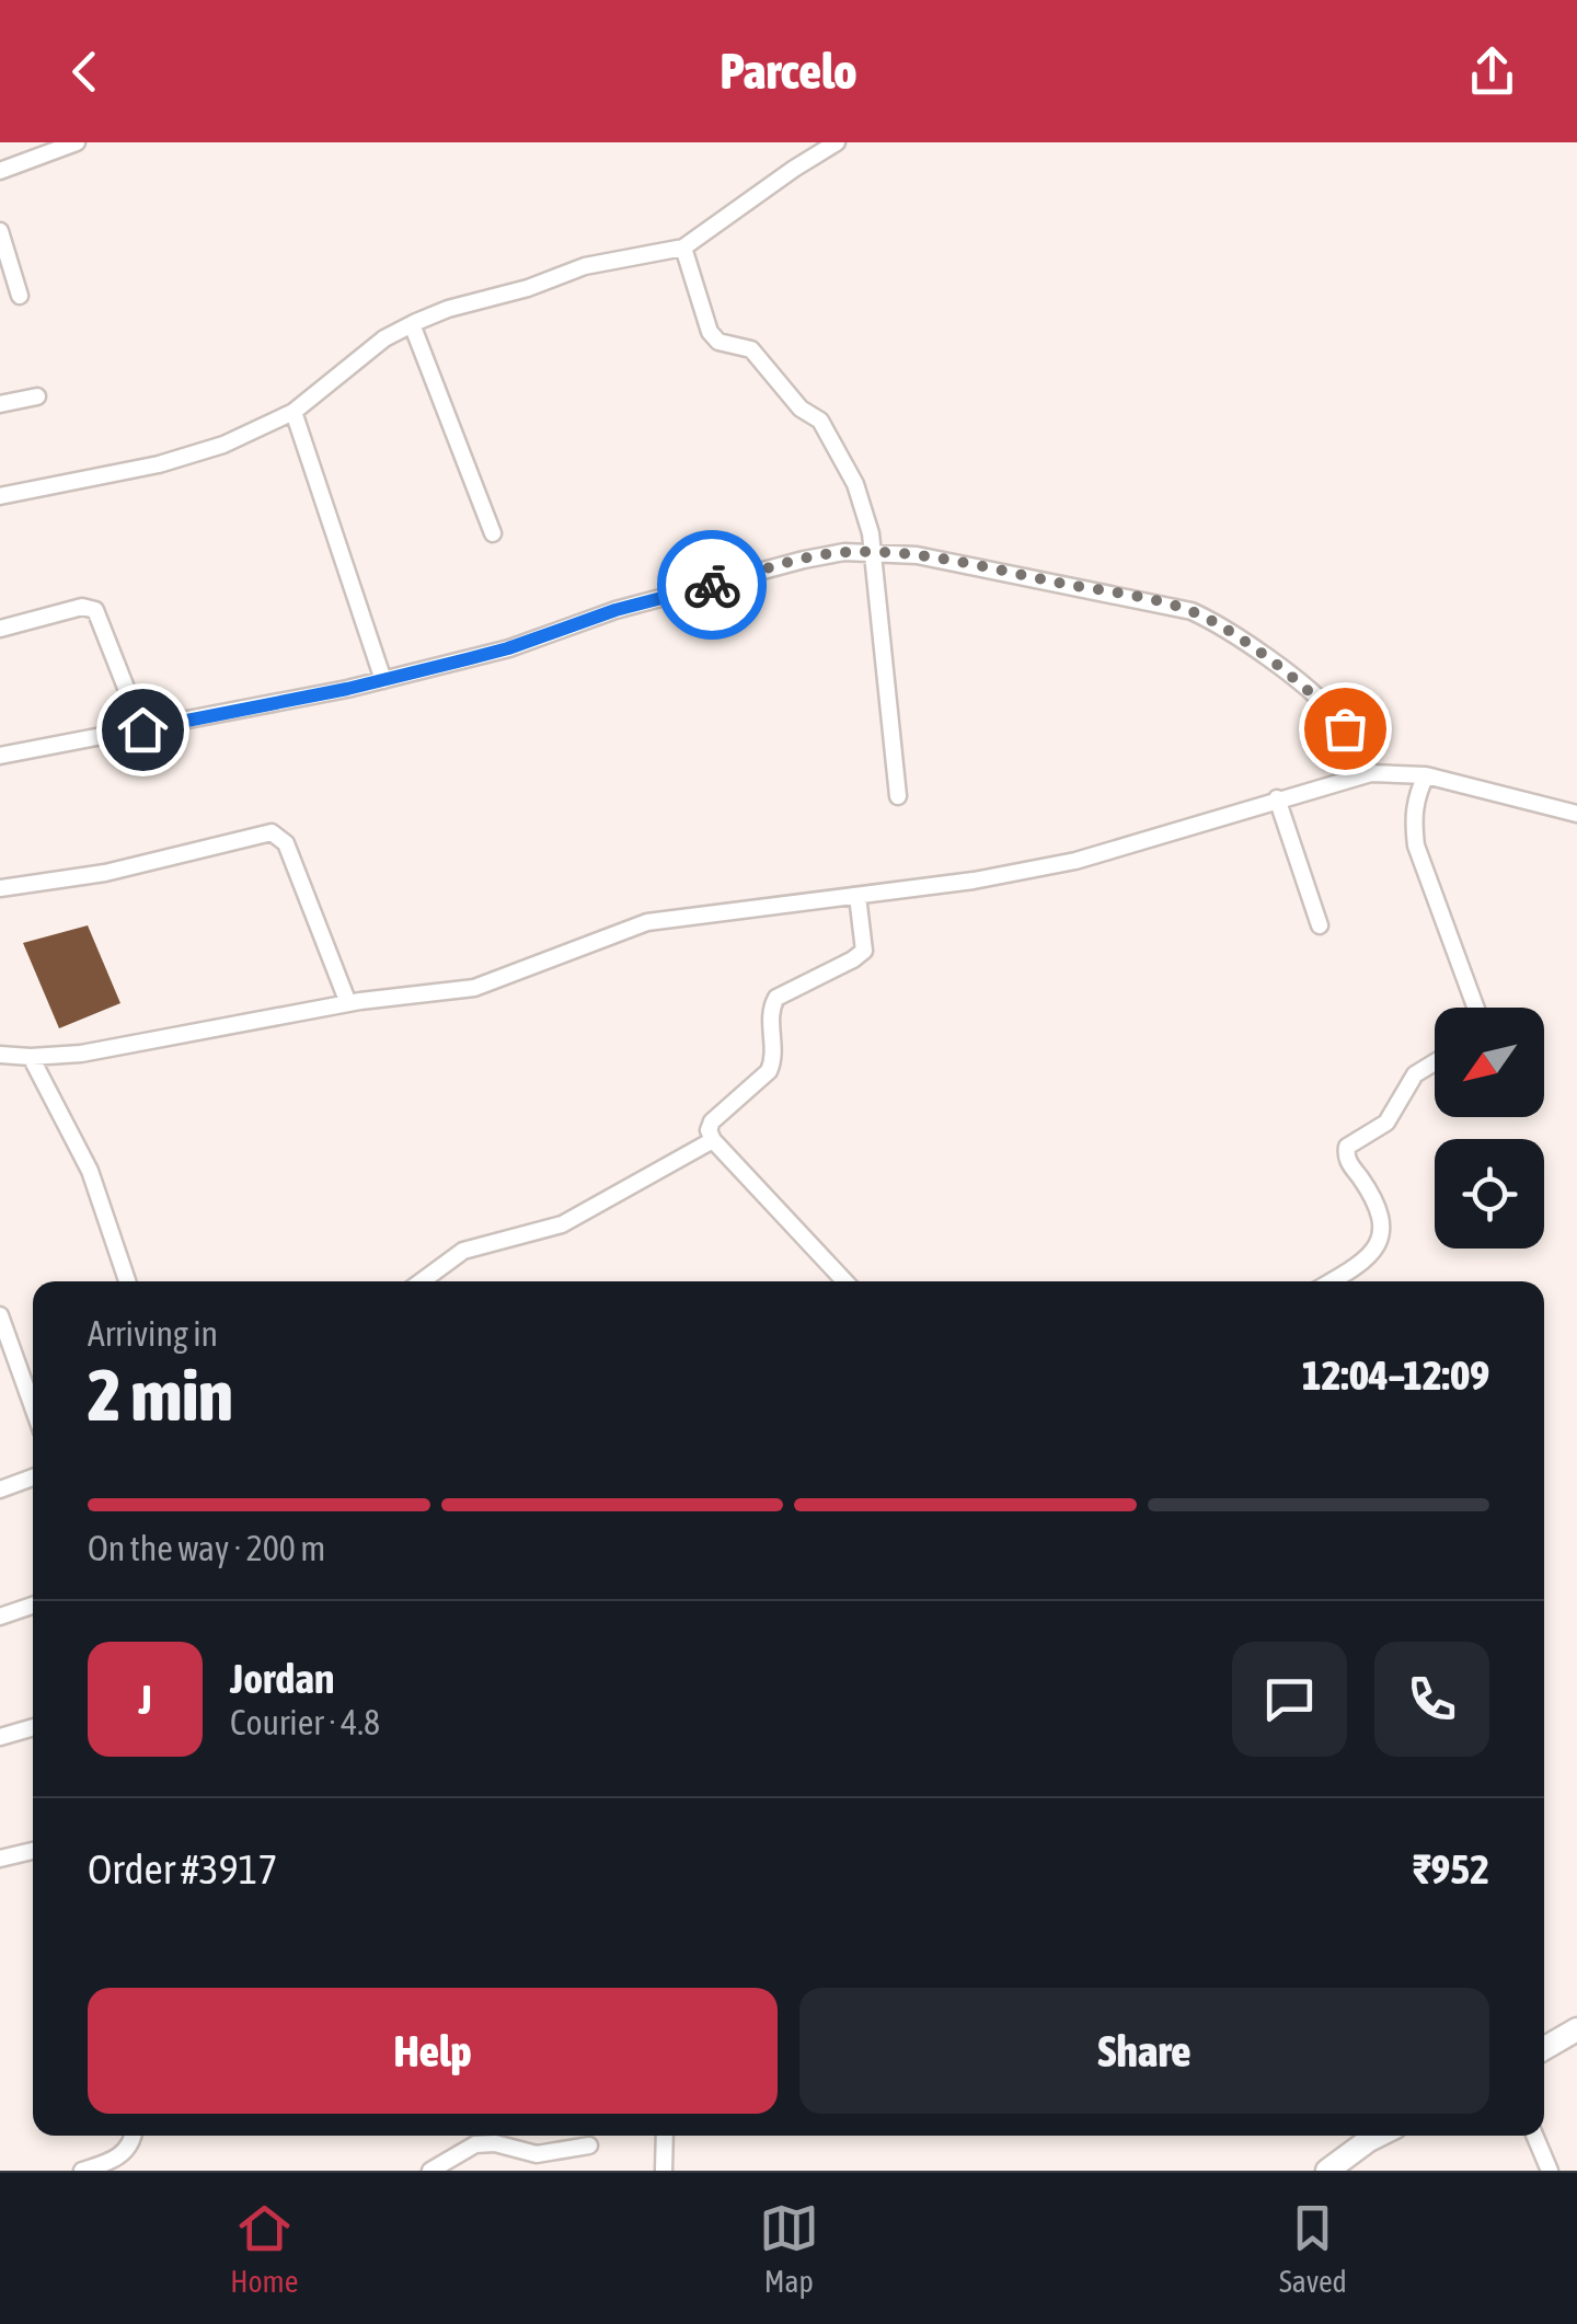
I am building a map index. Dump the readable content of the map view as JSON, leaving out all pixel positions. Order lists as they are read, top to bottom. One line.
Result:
{"north":"bottom left","page":{"header":"Parcelo","heading":["2 min","Arriving in","12:04–12:09"],"panel":["Jordan","Courier · 4.8","Order #3917","₹952"],"bar":"On the way · 200 m","round":"J","buttons":["Help","Share"],"tabs":["Home","Map","Saved"]}}
